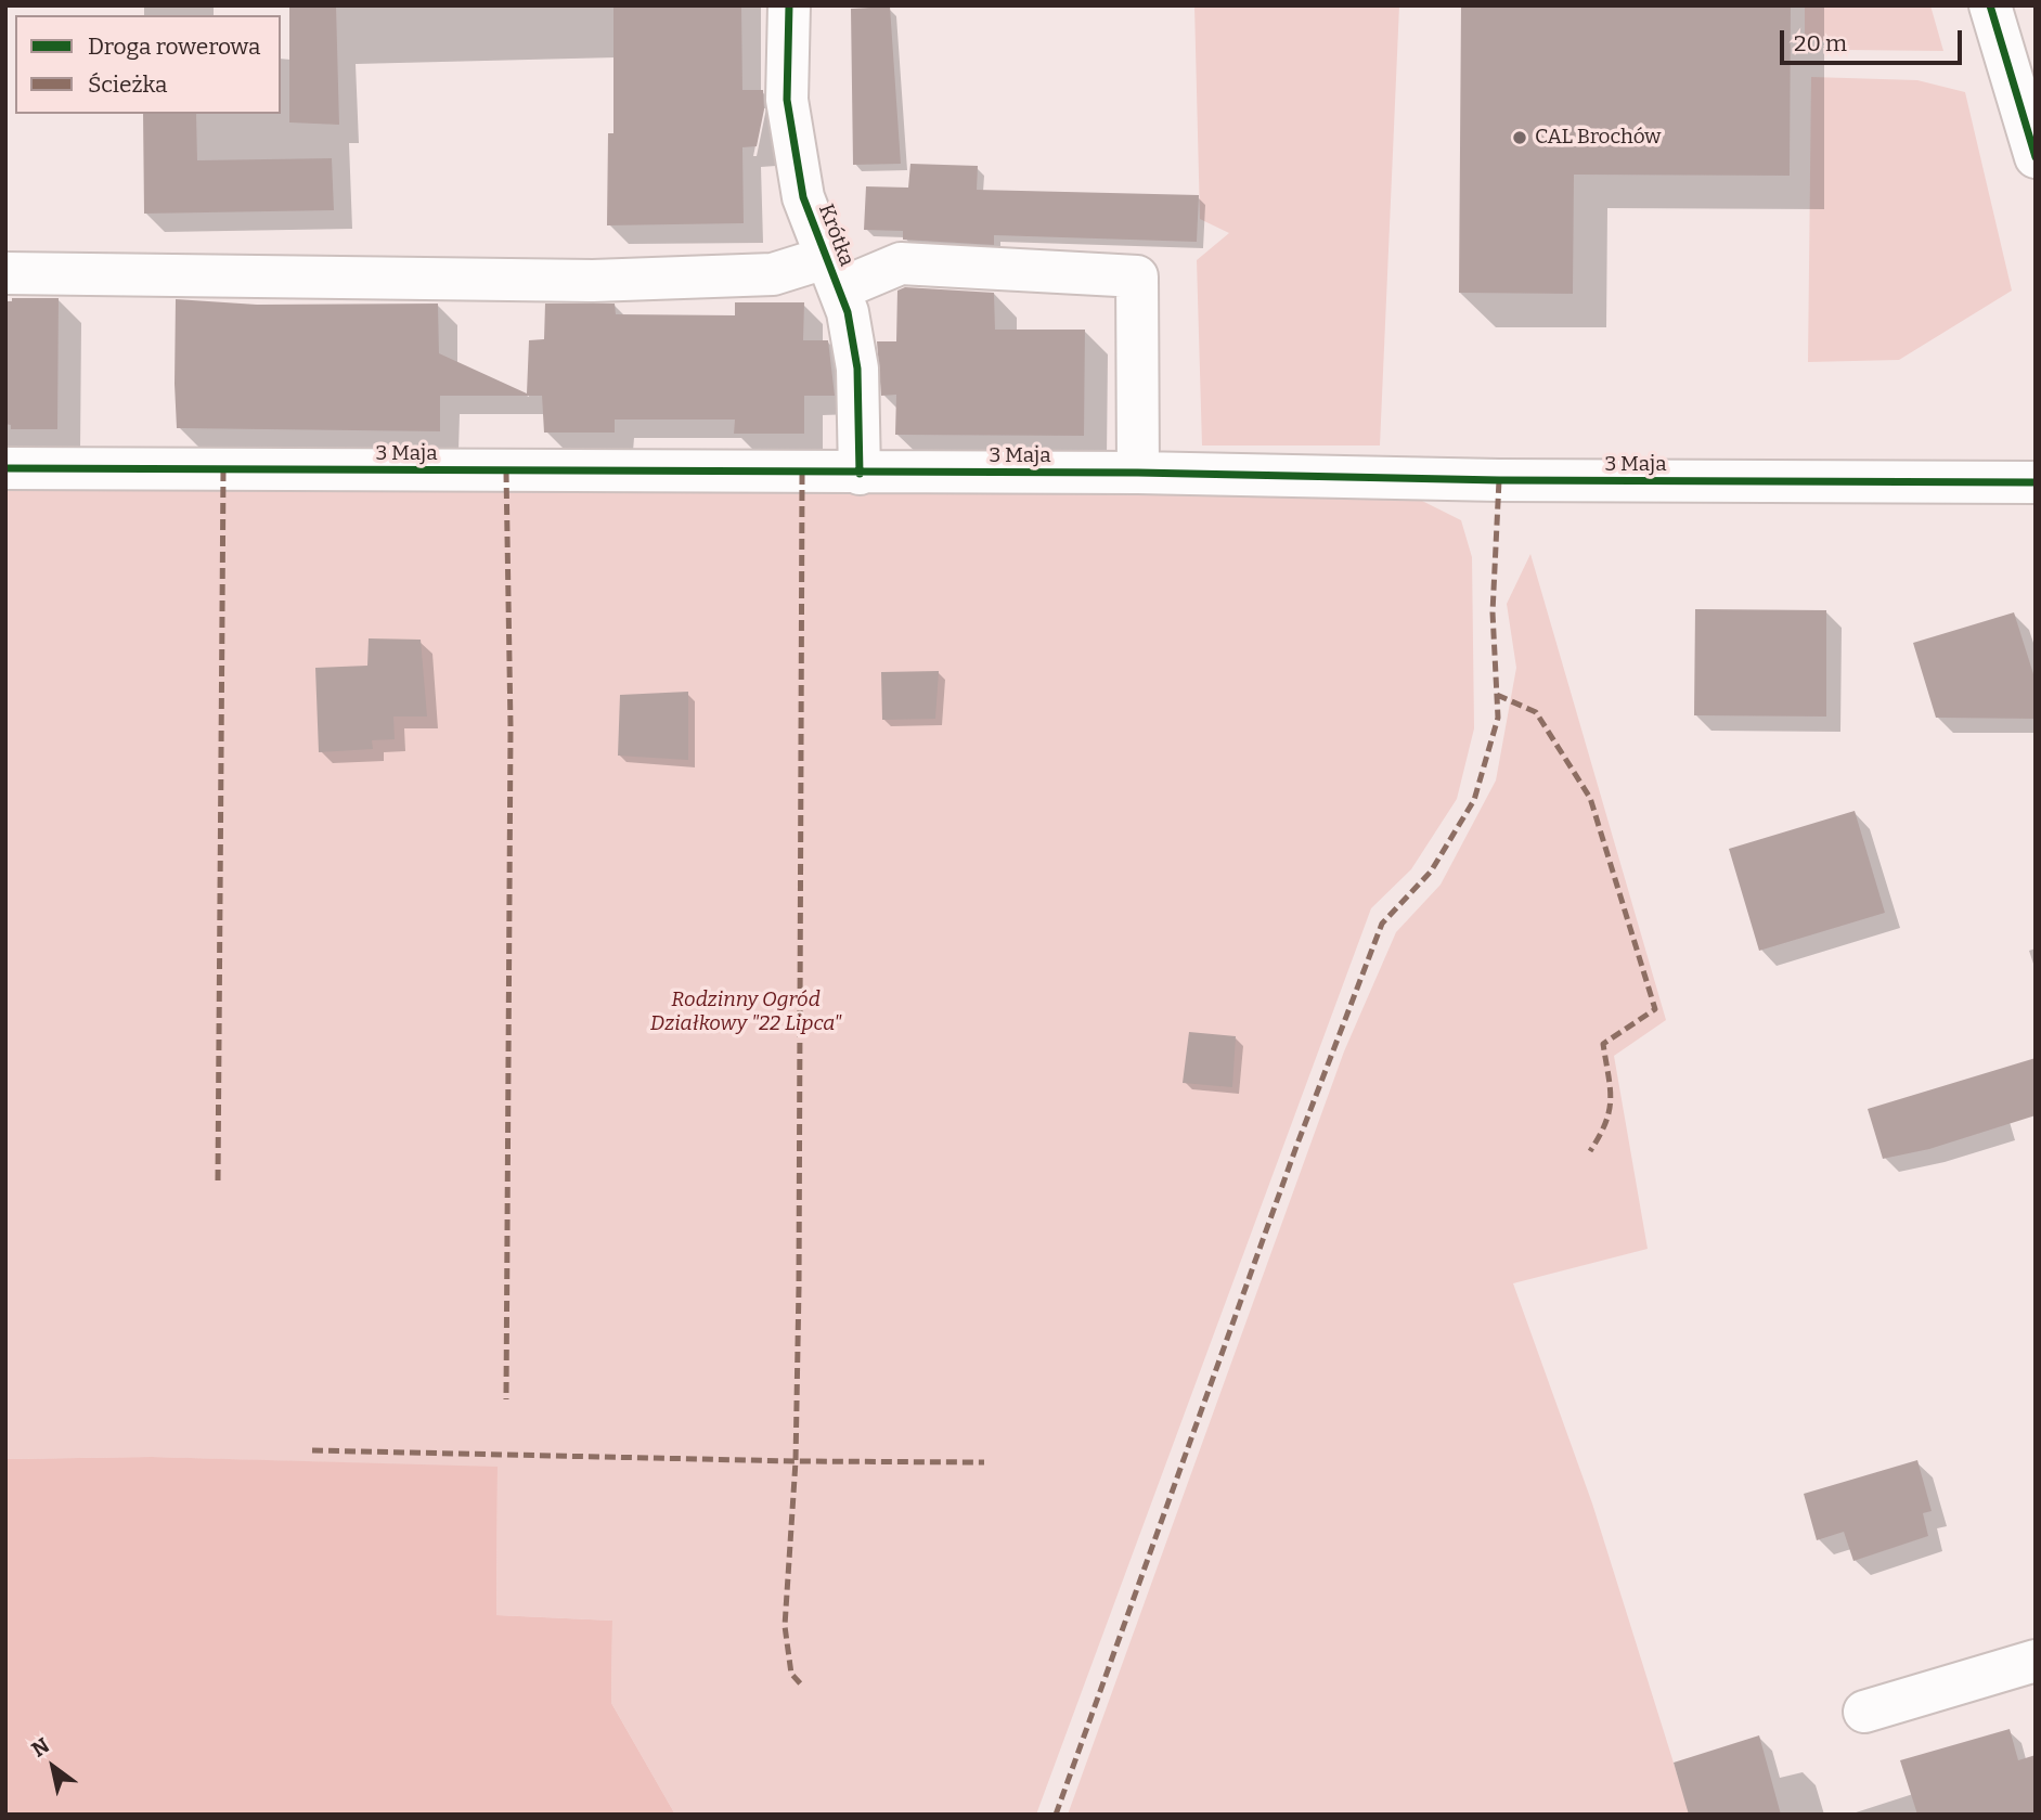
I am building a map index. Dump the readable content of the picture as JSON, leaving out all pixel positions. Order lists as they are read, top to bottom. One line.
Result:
{"streets":{"street":["Krótka","3 Maja"]},"crossings":[["Krótka","3 Maja"]],"parks":["Rodzinny Ogród Działkowy \"22 Lipca\""],"places":["CAL Brochów"],"legend":["Droga rowerowa","Ścieżka"],"scale_bar":"20 m","north":"top left"}
